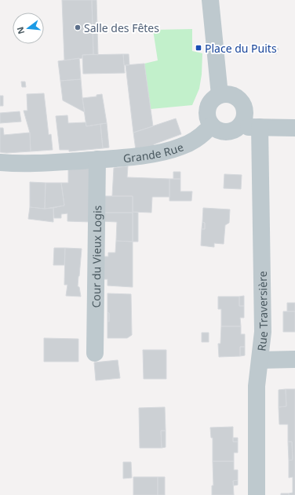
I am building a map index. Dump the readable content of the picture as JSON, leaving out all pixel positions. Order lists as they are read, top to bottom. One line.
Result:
{"streets":{"street":["Grande Rue","Cour du Vieux Logis","Rue Traversière"]},"crossings":[["Grande Rue","Cour du Vieux Logis"]],"places":{"other":["Salle des Fêtes"],"transit":["Place du Puits"]},"north":"left"}
